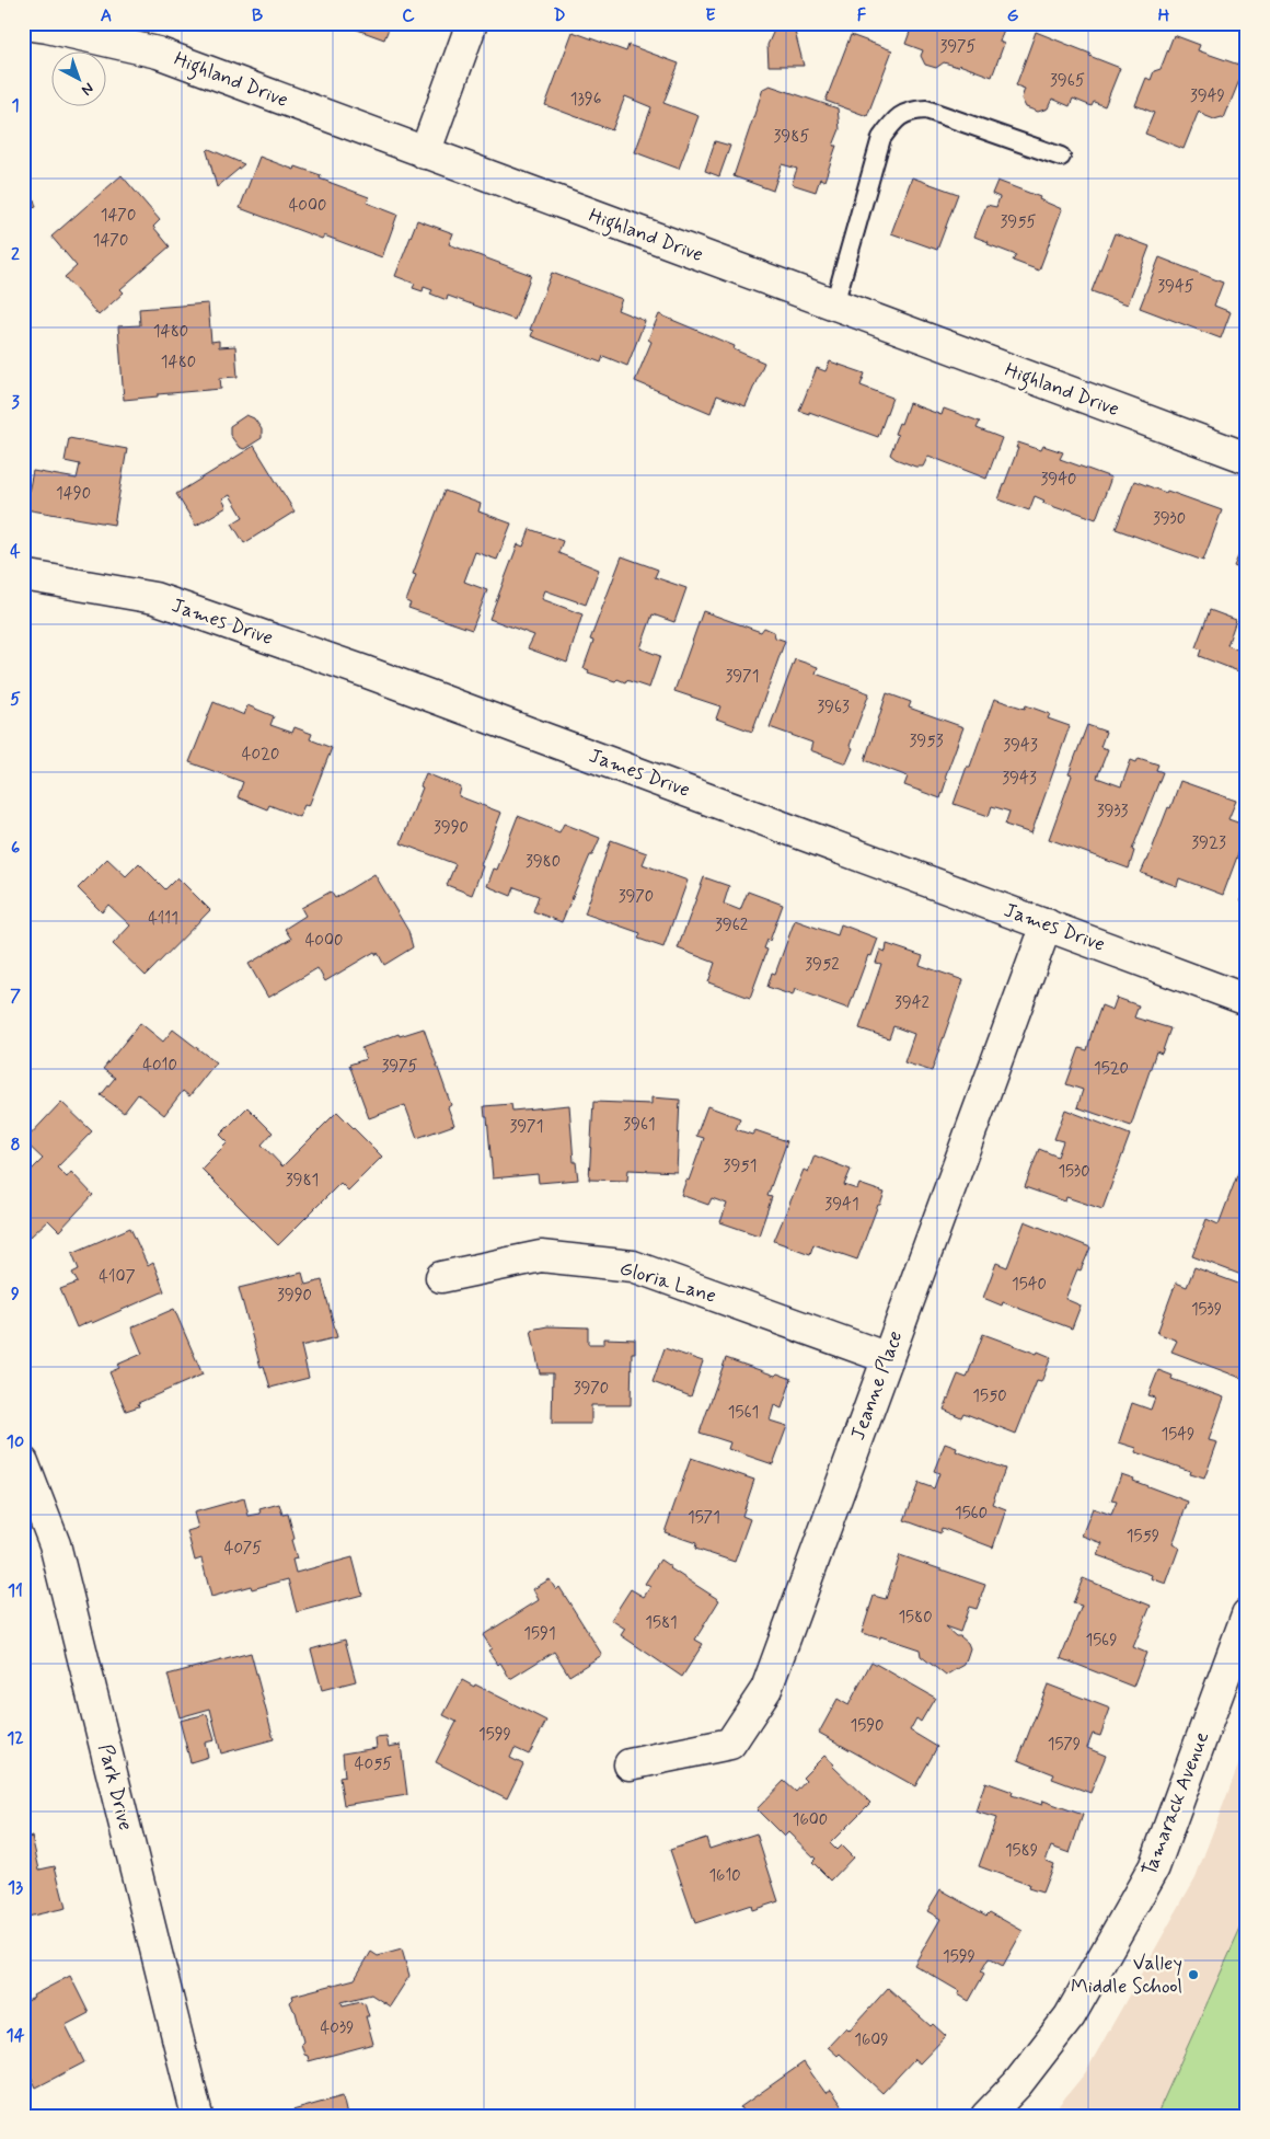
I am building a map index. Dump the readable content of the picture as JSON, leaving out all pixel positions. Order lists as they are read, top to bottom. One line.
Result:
{"streets":{"street":["Highland Drive","James Drive","Gloria Lane","Jeanne Place","Park Drive","Tamarack Avenue"]},"crossings":[["James Drive","Jeanne Place"],["Gloria Lane","Jeanne Place"]],"places":["Valley Middle School"],"house_numbers":["3975","3965","3949","1396","3985","4000","1470","3955","1470","3945","1480","1480","3940","1490","3930","3971","3963","3953","3943","4020","3943","3933","3990","3923","3980","3970","4111","3962","4000","3952","3942","4010","3975","1520","3961","3971","3951","1530","3981","3941","4107","1540","3990","1539","3970","1550","1561","1549","1560","1571","1559","4075","1580","1581","1591","1569","1590","1599","1579","4055","1600","1589","1610","1599","4039","1609"],"north":"bottom right","grid":{"columns":["A","B","C","D","E","F","G","H"],"rows":["1","2","3","4","5","6","7","8","9","10","11","12","13","14"]}}
